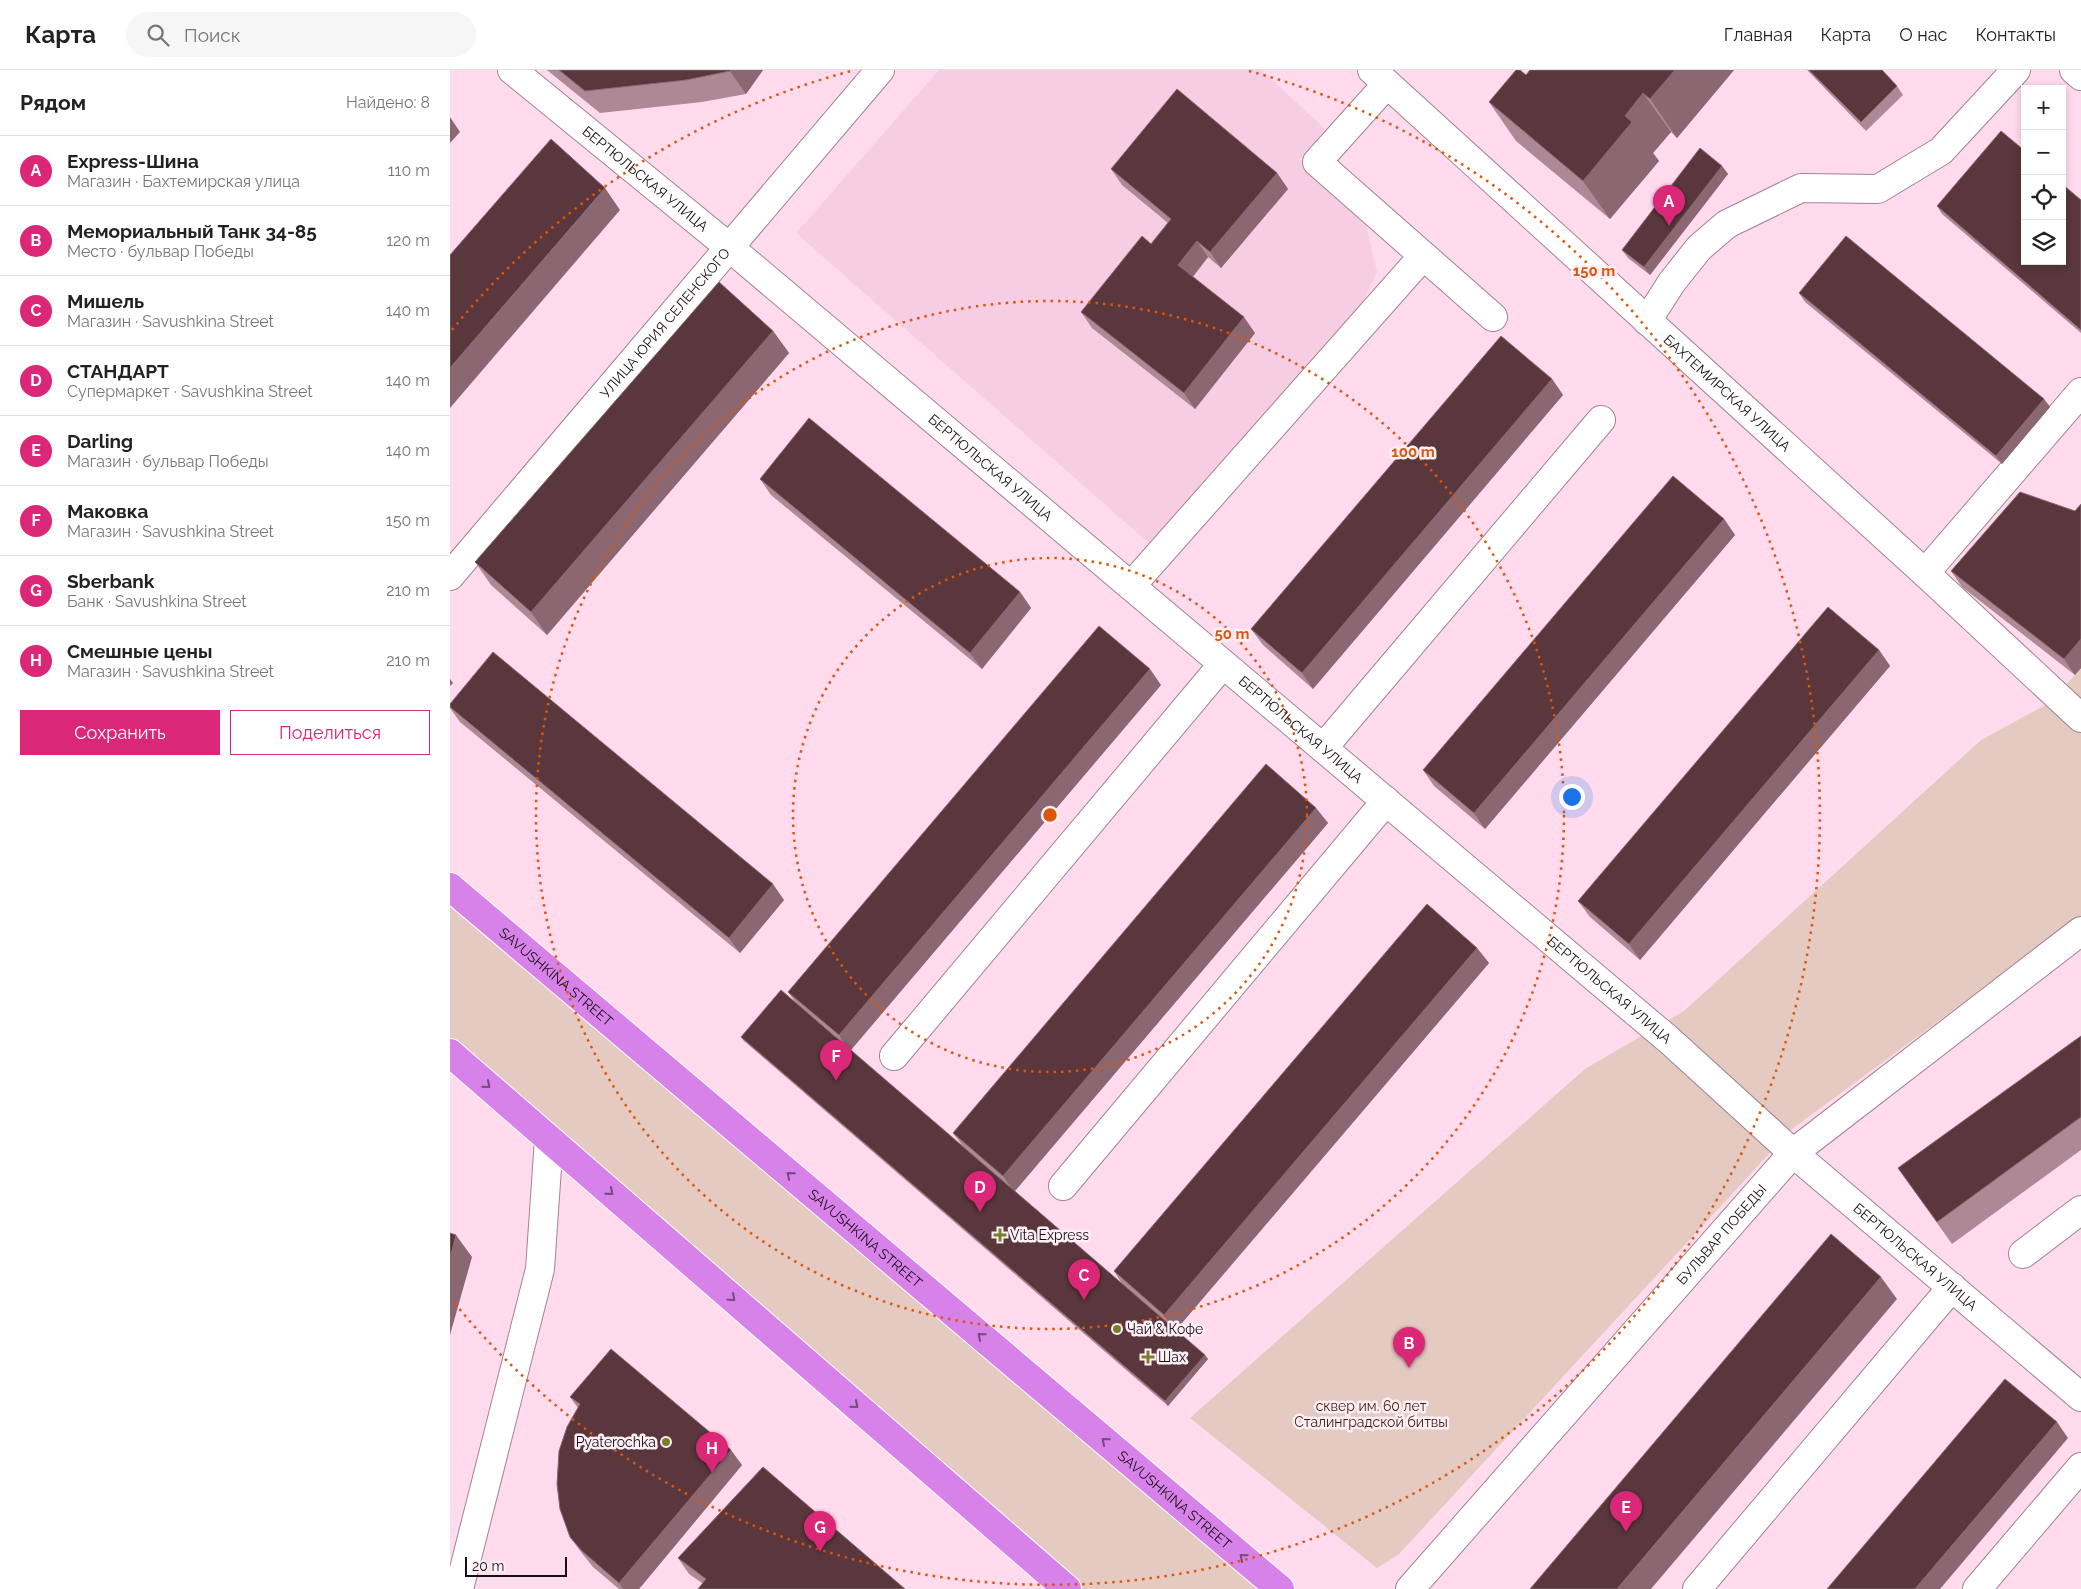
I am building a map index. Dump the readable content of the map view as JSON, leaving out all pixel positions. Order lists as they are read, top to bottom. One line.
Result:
{"streets":{"highway":["SAVUSHKINA STREET"],"street":["БЕРТЮЛЬСКАЯ УЛИЦА","УЛИЦА ЮРИЯ СЕЛЕНСКОГО","БАХТЕМИРСКАЯ УЛИЦА","БУЛЬВАР ПОБЕДЫ"]},"crossings":[["БЕРТЮЛЬСКАЯ УЛИЦА","УЛИЦА ЮРИЯ СЕЛЕНСКОГО"],["БЕРТЮЛЬСКАЯ УЛИЦА","БУЛЬВАР ПОБЕДЫ"]],"parks":["сквер им. 60 лет Сталинградской битвы"],"places":{"health":["Vita Express","Шах"],"other":["Чай & Кофе","Pyaterochka"]},"scale_bar":"20 m","page":{"header":"Карта","search":"Поиск","nav":["Главная","Карта","О нас","Контакты"],"heading":["Рядом","Найдено: 8"],"map_buttons":["+","−"],"list":[{"mark":"A","name":"Express-Шина","note":"Магазин · Бахтемирская улица","value":"110 m"},{"mark":"B","name":"Мемориальный Танк 34-85","note":"Место · бульвар Победы","value":"120 m"},{"mark":"C","name":"Мишель","note":"Магазин · Savushkina Street","value":"140 m"},{"mark":"D","name":"СТАНДАРТ","note":"Супермаркет · Savushkina Street","value":"140 m"},{"mark":"E","name":"Darling","note":"Магазин · бульвар Победы","value":"140 m"},{"mark":"F","name":"Маковка","note":"Магазин · Savushkina Street","value":"150 m"},{"mark":"G","name":"Sberbank","note":"Банк · Savushkina Street","value":"210 m"},{"mark":"H","name":"Смешные цены","note":"Магазин · Savushkina Street","value":"210 m"}],"pins":["A","F","D","C","B","H","E","G"],"buttons":["Сохранить","Поделиться"],"scale":"20 m"},"rings":["150 m","100 m","50 m"]}
